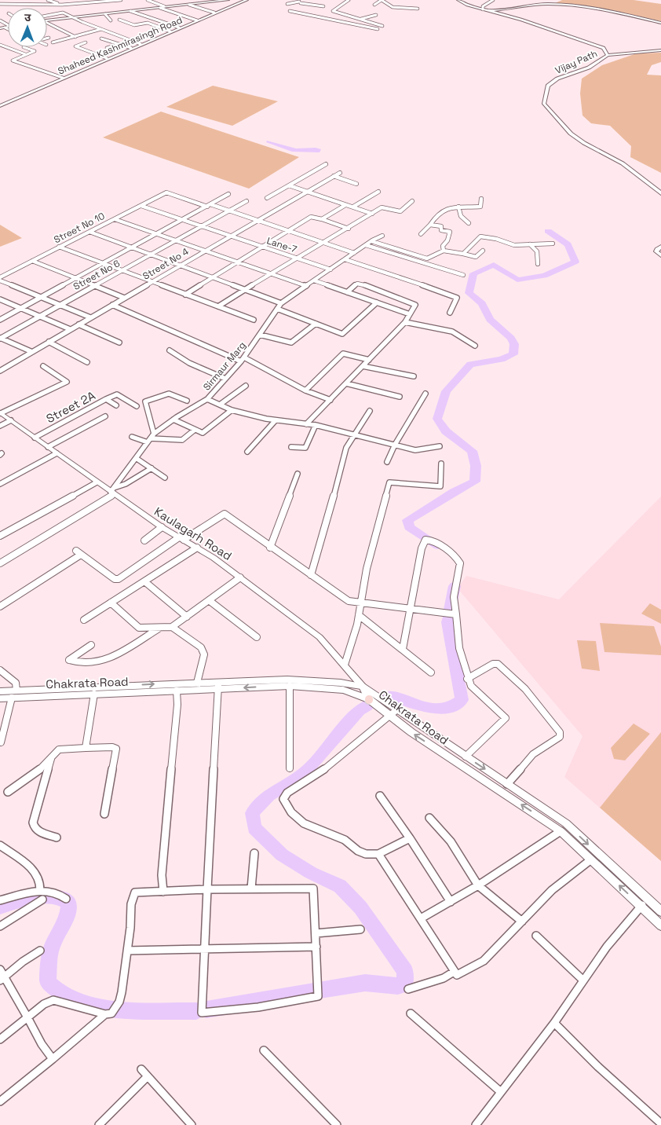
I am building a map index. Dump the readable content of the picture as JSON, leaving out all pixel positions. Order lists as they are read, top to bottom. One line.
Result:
{"streets":{"street":["Shaheed Kashmirasingh Road","Vijay Path","Street No 10","Lane-7","Street No 4","Street No 6","Sirmaur Marg","Street 2A","Kaulagarh Road","Chakrata Road"]},"crossings":[["Street No 10","Lane-7"],["Lane-7","Street No 4"],["Lane-7","Street No 6"],["Lane-7","Sirmaur Marg"],["Sirmaur Marg","Kaulagarh Road"],["Street 2A","Kaulagarh Road"],["Kaulagarh Road","Chakrata Road"]],"north":"top"}
